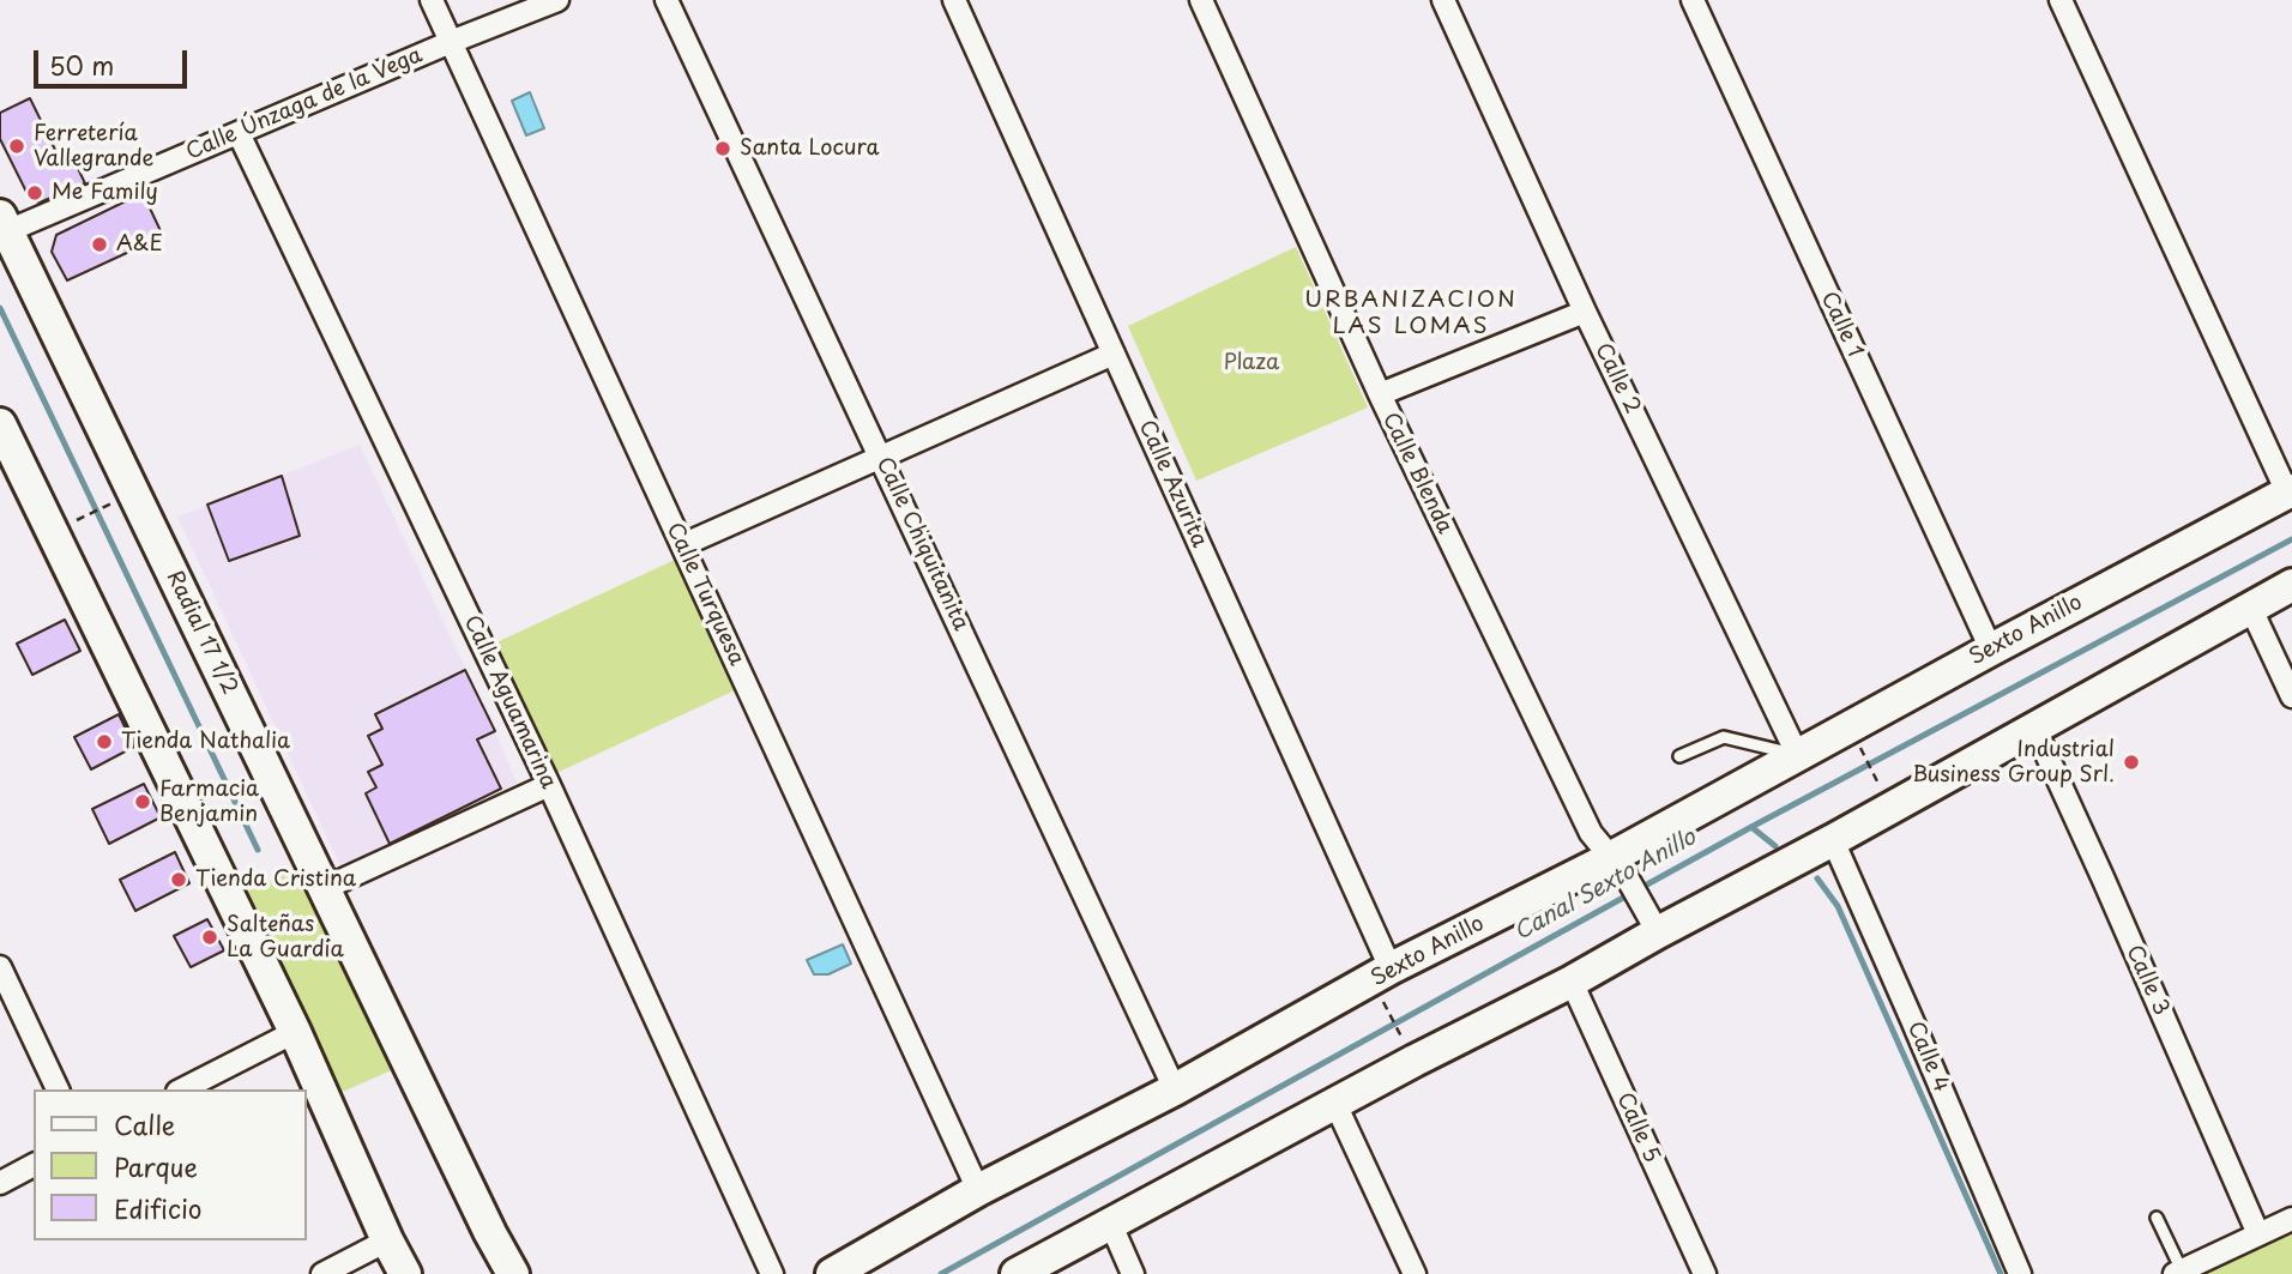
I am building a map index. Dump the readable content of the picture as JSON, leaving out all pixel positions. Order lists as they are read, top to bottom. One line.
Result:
{"streets":{"main road":["Sexto Anillo","Radial 17 1/2"],"street":["Calle Únzaga de la Vega","Calle 1","Calle 2","Calle Blenda","Calle Azurita","Calle Chiquitanita","Calle Turquesa","Calle Aguamarina","Calle 3","Calle 4","Calle 5"]},"crossings":[["Calle Únzaga de la Vega","Calle Turquesa"],["Calle Únzaga de la Vega","Radial 17 1/2"],["Calle Únzaga de la Vega","Calle Aguamarina"],["Calle 1","Sexto Anillo"],["Calle 2","Sexto Anillo"],["Calle Blenda","Sexto Anillo"],["Calle Azurita","Sexto Anillo"],["Calle Chiquitanita","Sexto Anillo"],["Calle Turquesa","Sexto Anillo"]],"districts":["URBANIZACION LAS LOMAS"],"water":["Canal Sexto Anillo"],"parks":["Plaza"],"places":["Ferretería Vallegrande","Santa Locura","Me Family","A&E","Tienda Nathalia","Industrial Business Group Srl.","Farmacia Benjamin","Tienda Cristina","Salteñas La Guardia"],"legend":["Calle","Parque","Edificio"],"scale_bar":"50 m"}
